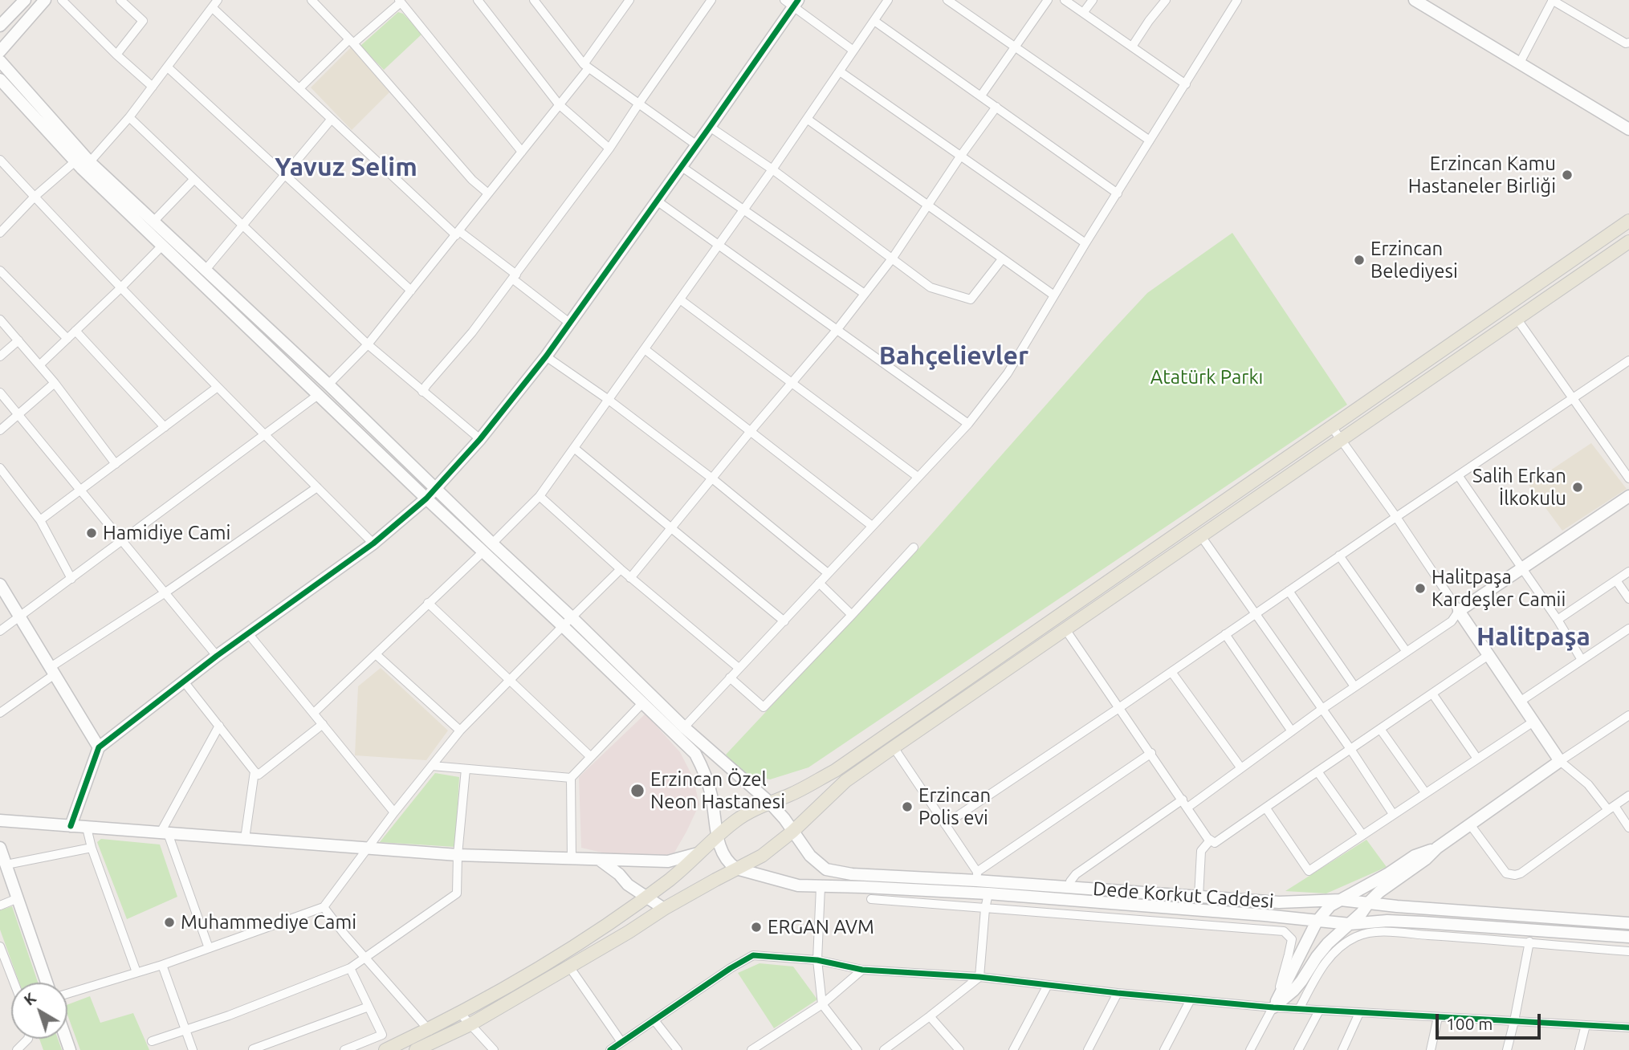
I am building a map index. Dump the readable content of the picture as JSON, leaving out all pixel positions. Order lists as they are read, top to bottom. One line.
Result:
{"streets":{"main road":["Dede Korkut Caddesi"]},"districts":["Yavuz Selim","Bahçelievler","Halitpaşa"],"parks":["Atatürk Parkı"],"places":["Erzincan Kamu Hastaneler Birliği","Erzincan Belediyesi","Salih Erkan İlkokulu","Hamidiye Cami","Halitpaşa Kardeşler Camii","Erzincan Özel Neon Hastanesi","Erzincan Polis evi","Muhammediye Cami","ERGAN AVM"],"scale_bar":"100 m","north":"top left"}
